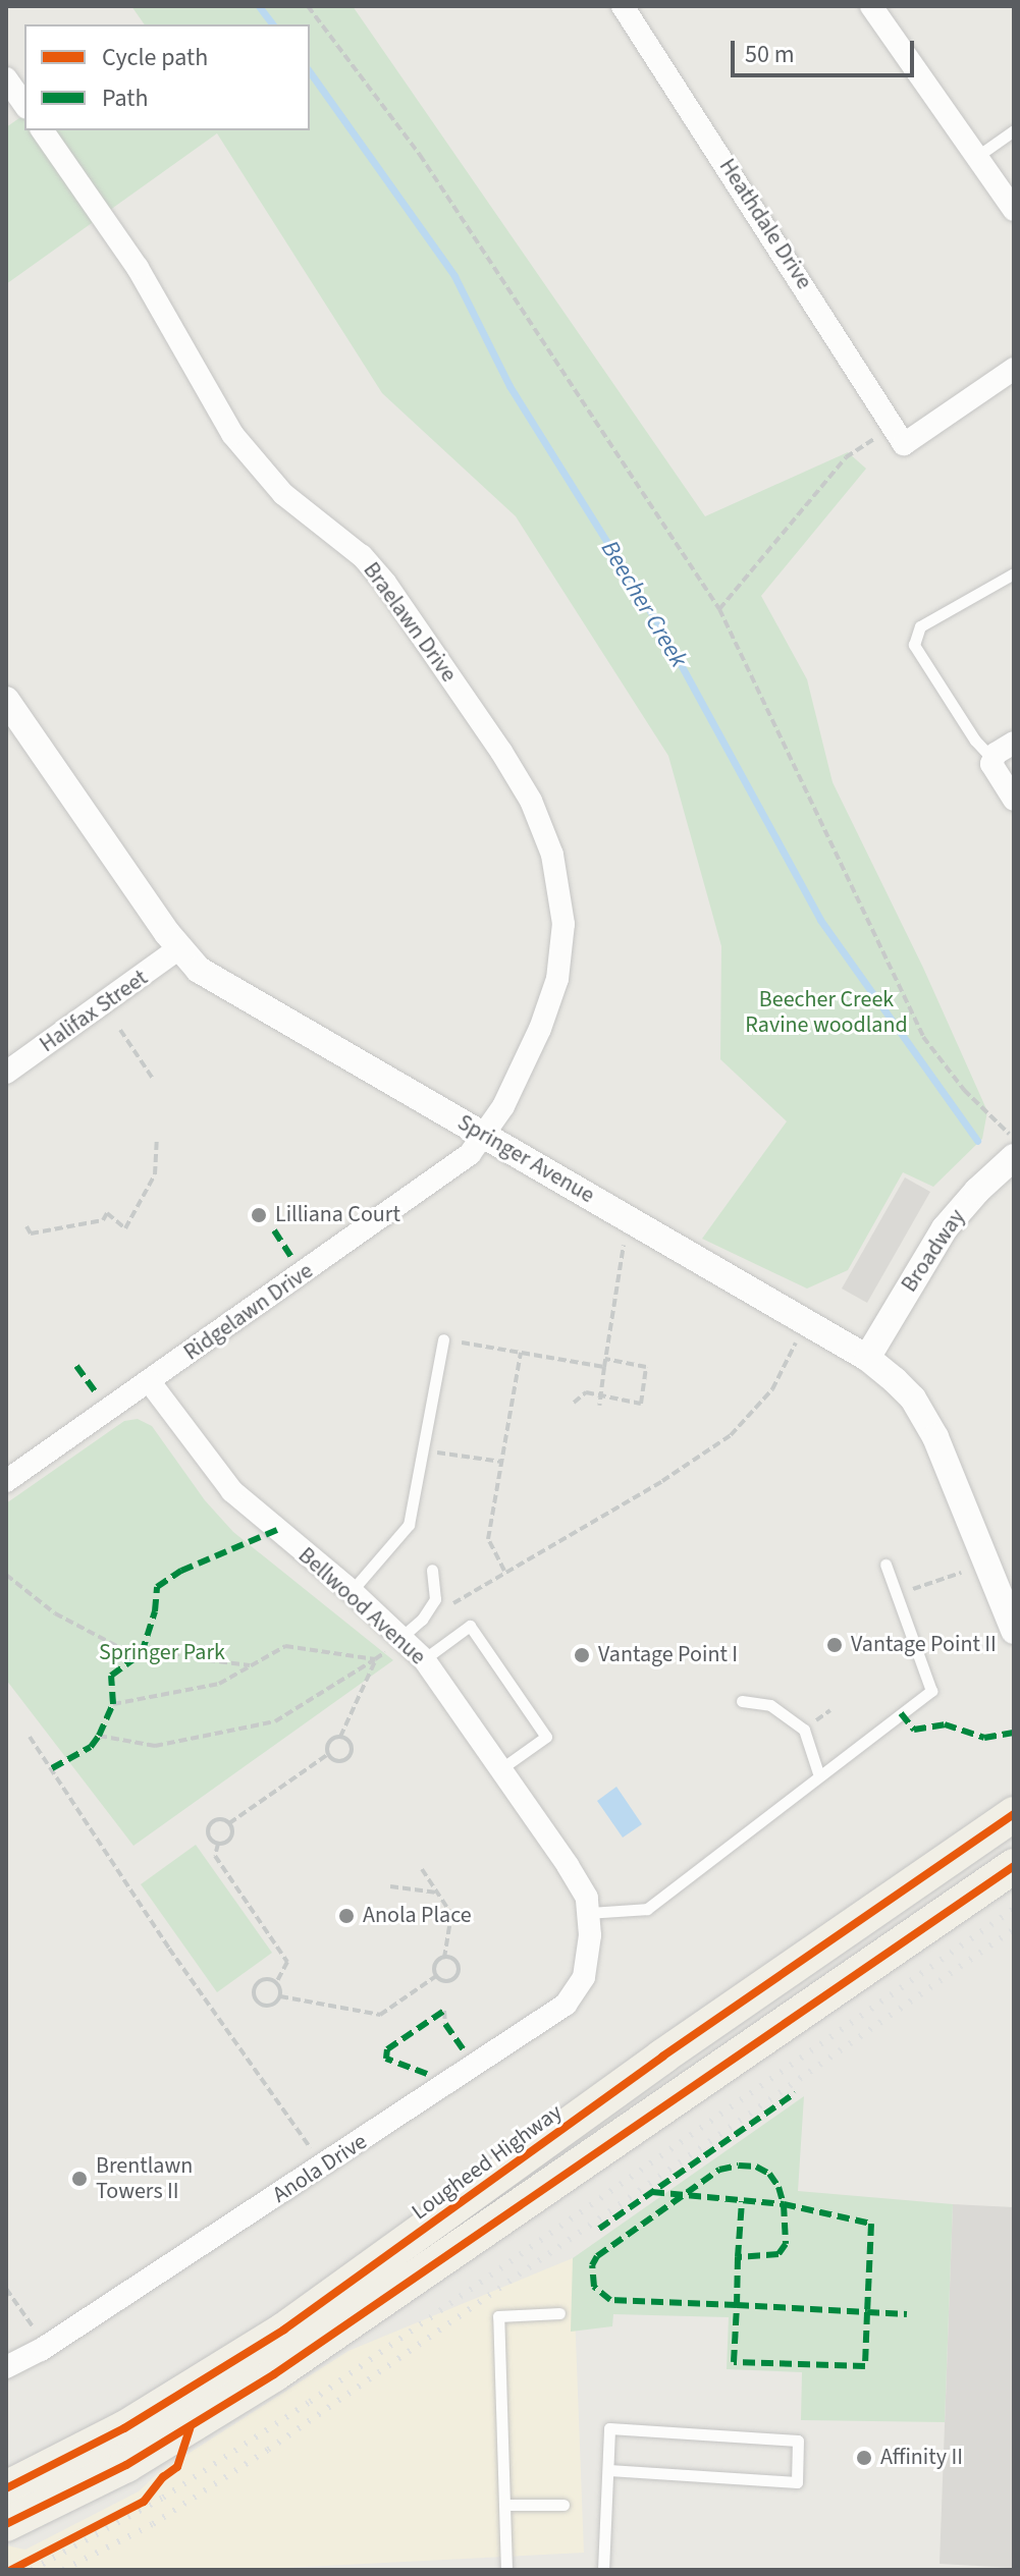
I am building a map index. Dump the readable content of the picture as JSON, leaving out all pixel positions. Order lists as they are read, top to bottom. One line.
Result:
{"streets":{"main road":["Lougheed Highway"],"street":["Heathdale Drive","Braelawn Drive","Halifax Street","Springer Avenue","Broadway","Ridgelawn Drive","Bellwood Avenue","Anola Drive"]},"crossings":[["Braelawn Drive","Springer Avenue"],["Braelawn Drive","Ridgelawn Drive"],["Halifax Street","Springer Avenue"],["Springer Avenue","Broadway"],["Springer Avenue","Ridgelawn Drive"],["Ridgelawn Drive","Bellwood Avenue"],["Bellwood Avenue","Anola Drive"]],"water":["Beecher Creek"],"parks":["Beecher Creek Ravine woodland","Springer Park"],"places":["Lilliana Court","Vantage Point II","Vantage Point I","Anola Place","Brentlawn Towers II","Affinity II"],"legend":["Cycle path","Path"],"scale_bar":"50 m"}
